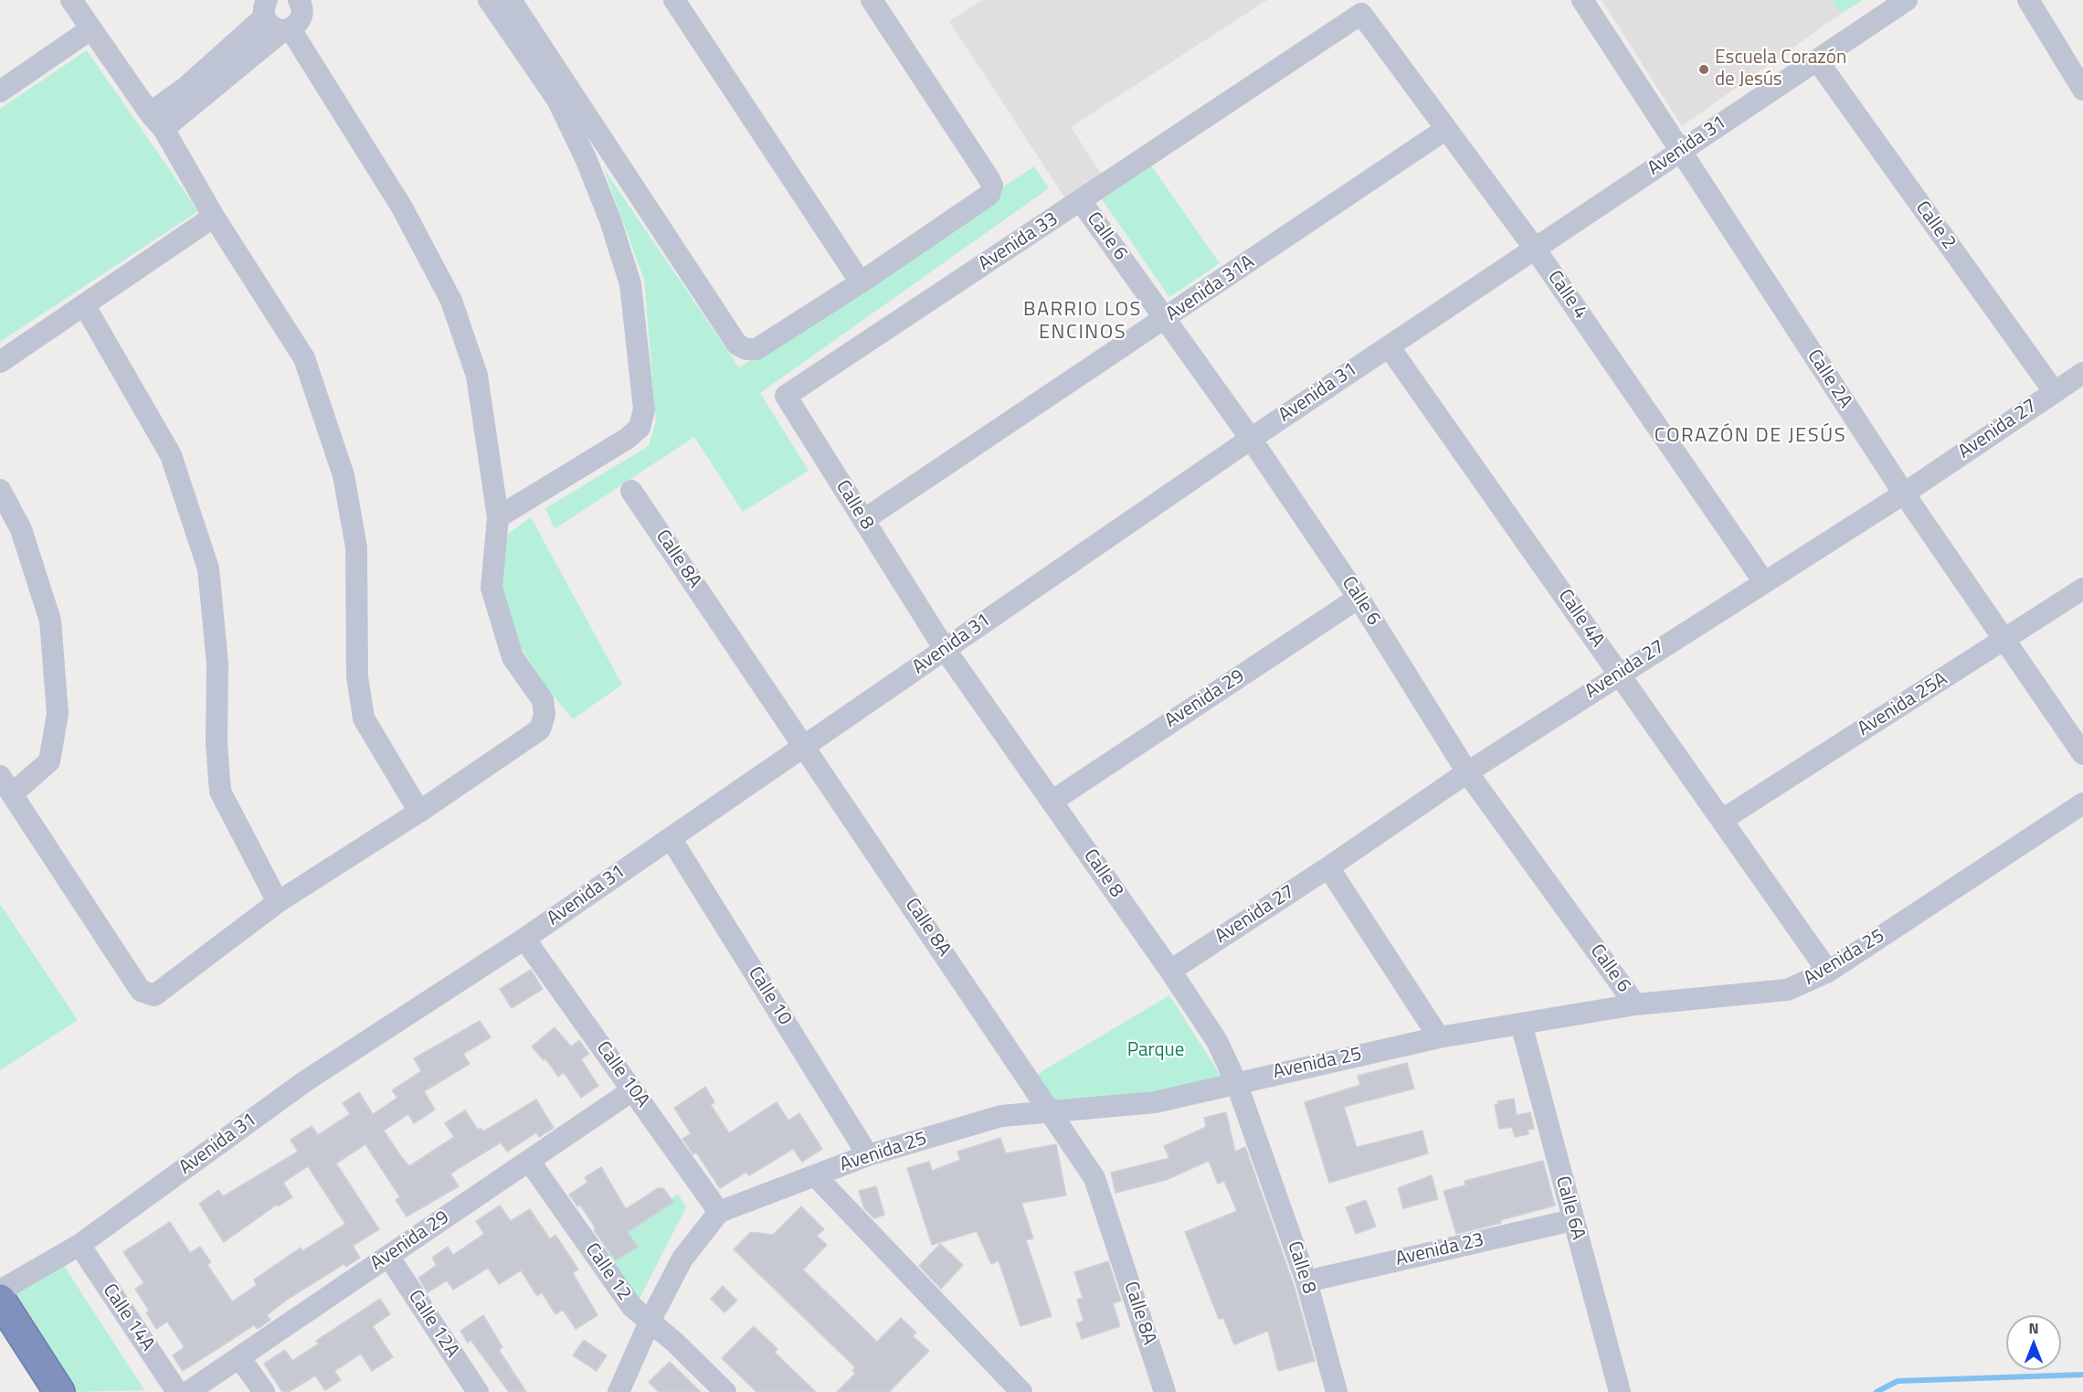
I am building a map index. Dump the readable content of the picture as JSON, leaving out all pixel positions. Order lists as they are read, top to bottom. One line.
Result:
{"streets":{"street":["Avenida 31","Calle 2","Calle 6","Avenida 33","Avenida 31A","Calle 4","Calle 2A","Avenida 27","Calle 8","Calle 8A","Calle 4A","Avenida 29","Avenida 25A","Avenida 25","Calle 10","Calle 10A","Calle 6A","Avenida 23","Calle 12","Calle 14A","Calle 12A"]},"crossings":[["Avenida 31","Calle 2"],["Avenida 31","Calle 6"],["Avenida 31","Calle 4"],["Avenida 31","Calle 2A"],["Avenida 31","Calle 8"],["Avenida 31","Calle 8A"],["Avenida 31","Calle 4A"],["Avenida 31","Calle 10"],["Avenida 31","Calle 10A"],["Avenida 31","Calle 14A"],["Calle 2","Avenida 27"],["Calle 6","Avenida 33"],["Calle 6","Avenida 31A"],["Calle 6","Avenida 27"],["Calle 6","Avenida 29"],["Calle 6","Avenida 25"],["Avenida 33","Calle 4"],["Avenida 33","Calle 8"],["Avenida 31A","Calle 4"],["Avenida 31A","Calle 8"],["Calle 4","Avenida 27"],["Calle 2A","Avenida 27"],["Calle 2A","Avenida 25A"],["Avenida 27","Calle 8"],["Avenida 27","Calle 4A"],["Calle 8","Avenida 29"],["Calle 8","Avenida 25"],["Calle 8","Avenida 23"],["Calle 8A","Avenida 25"],["Calle 4A","Avenida 25A"],["Calle 4A","Avenida 25"],["Avenida 29","Calle 10A"],["Avenida 29","Calle 12"],["Avenida 29","Calle 12A"],["Avenida 25","Calle 10"],["Avenida 25","Calle 10A"],["Avenida 25","Calle 6A"],["Calle 6A","Avenida 23"]],"districts":["BARRIO LOS ENCINOS","CORAZÓN DE JESÚS"],"parks":["Parque"],"places":["Escuela Corazón de Jesús"],"north":"top"}
